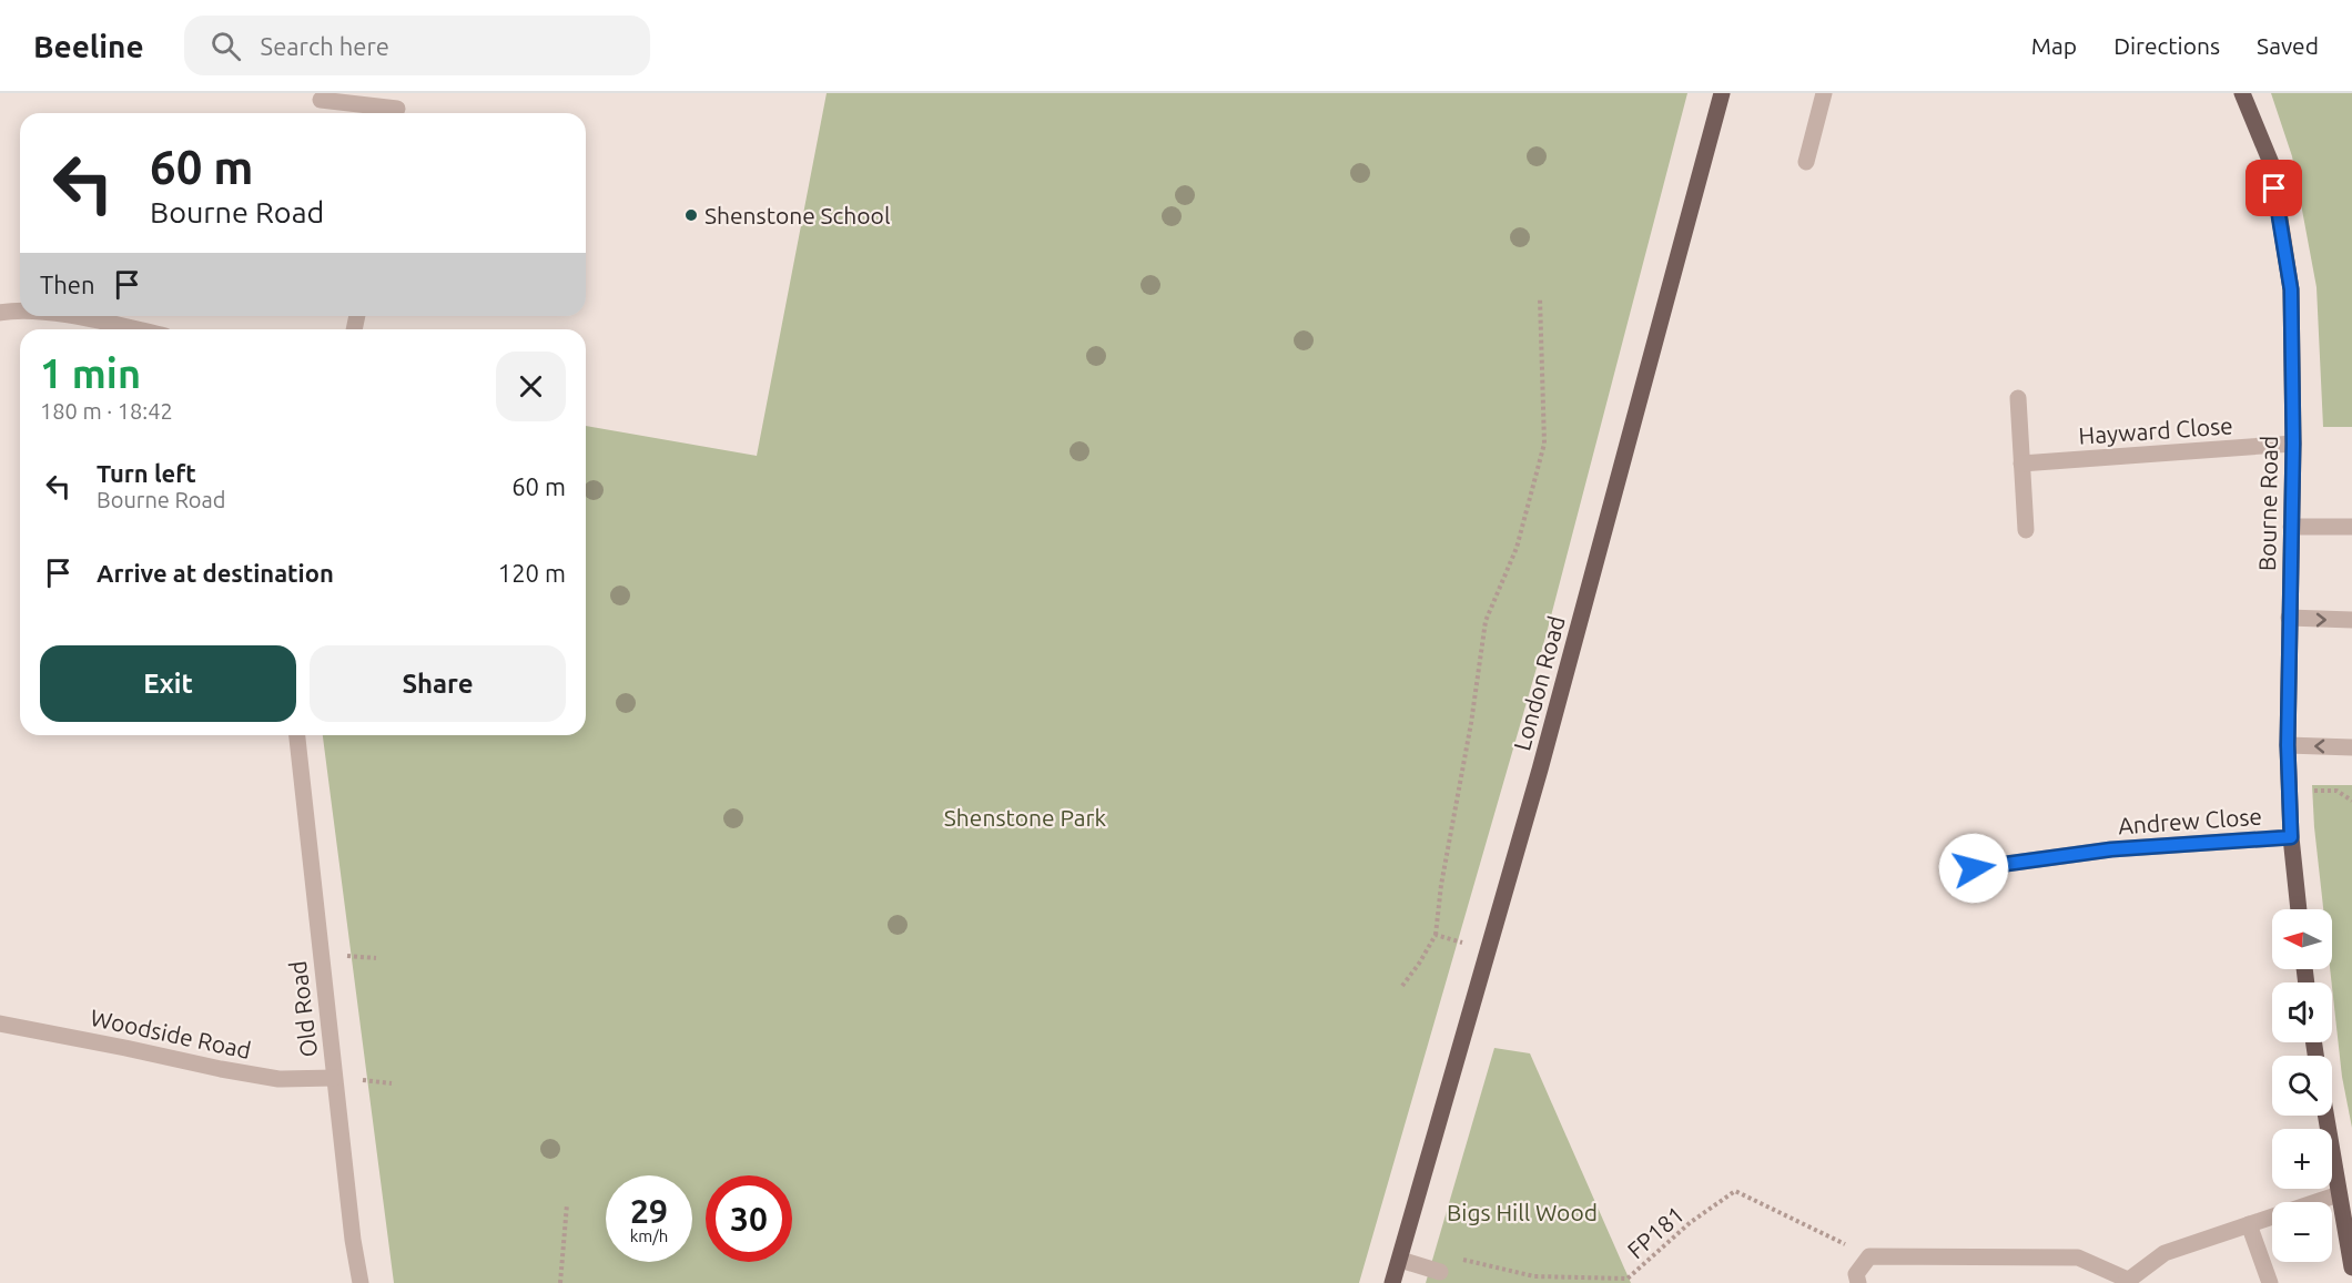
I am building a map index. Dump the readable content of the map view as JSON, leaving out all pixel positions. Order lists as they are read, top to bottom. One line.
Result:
{"streets":{"main road":["Bourne Road","London Road"],"street":["Hayward Close","Andrew Close","Old Road","Woodside Road"],"path":["FP181"]},"crossings":[["Hayward Close","Bourne Road"],["Bourne Road","Andrew Close"],["Old Road","Woodside Road"]],"parks":["Shenstone Park","Bigs Hill Wood"],"places":["Shenstone School"],"north":"left","page":{"header":"Beeline","search":"Search here","nav":["Map","Directions","Saved"],"turn":["60 m","Bourne Road"],"then":"Then","heading":["1 min","180 m · 18:42"],"list":[{"name":"Turn left","note":"Bourne Road","value":"60 m"},{"name":"Arrive at destination","value":"120 m"}],"buttons":["Exit","Share"],"map_buttons":["+","−"],"speed":"29 km/h","limit":"30"}}
